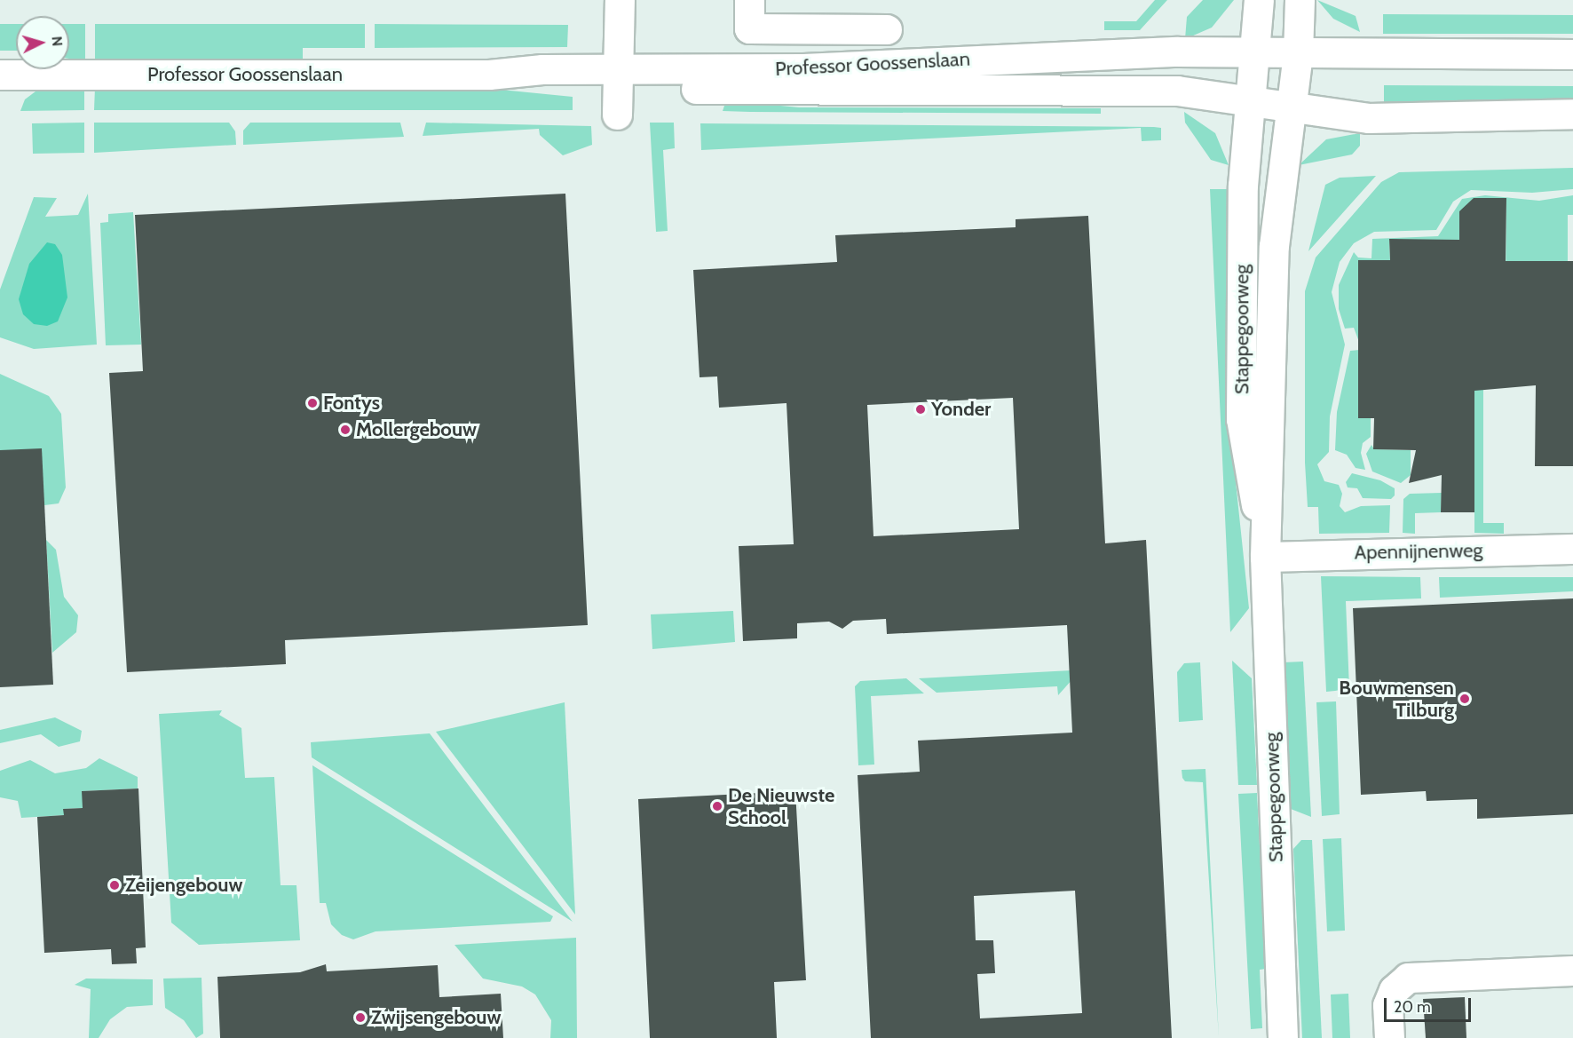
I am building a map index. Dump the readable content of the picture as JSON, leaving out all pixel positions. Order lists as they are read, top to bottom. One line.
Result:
{"streets":{"street":["Professor Goossenslaan","Stappegoorweg","Apennijnenweg"]},"crossings":[["Professor Goossenslaan","Stappegoorweg"],["Stappegoorweg","Apennijnenweg"]],"places":["Fontys","Yonder","Mollergebouw","Bouwmensen Tilburg","De Nieuwste School","Zeijengebouw","Zwijsengebouw"],"scale_bar":"20 m","north":"right"}
